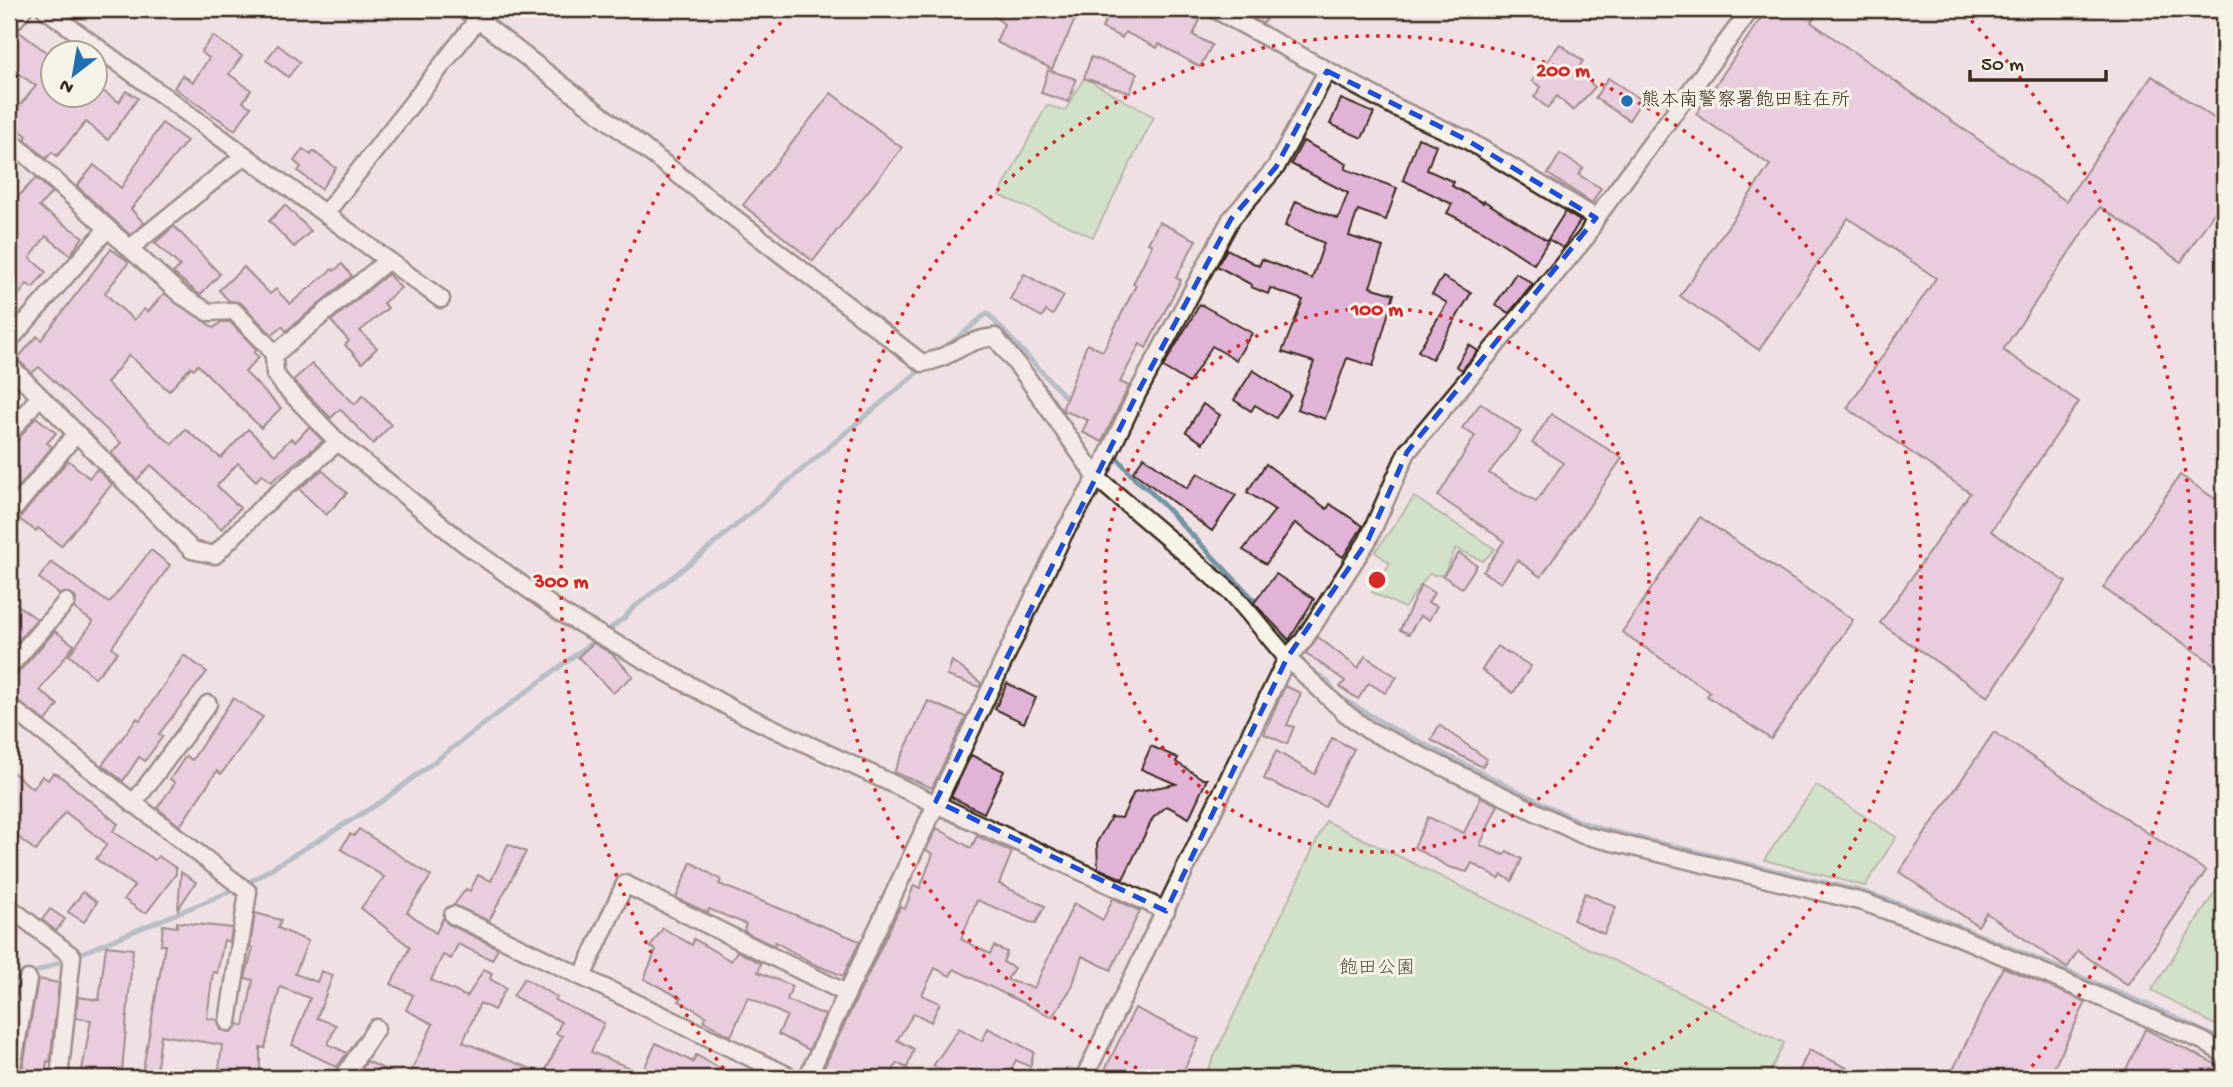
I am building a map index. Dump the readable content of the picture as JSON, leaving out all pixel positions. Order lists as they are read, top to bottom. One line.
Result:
{"parks":["飽田公園"],"places":["熊本南警察署飽田駐在所"],"scale_bar":"50 m","north":"bottom left","rings":["200 m","100 m","300 m"]}
